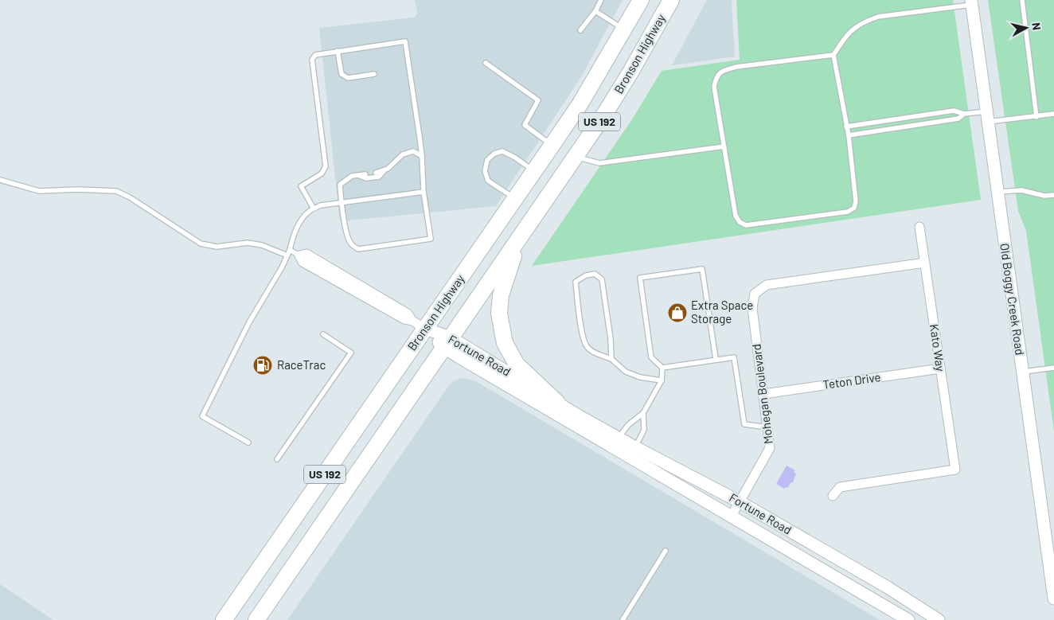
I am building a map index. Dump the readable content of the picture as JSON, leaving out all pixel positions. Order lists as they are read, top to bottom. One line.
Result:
{"streets":{"highway":["Bronson Highway","US 192"],"main road":["Old Boggy Creek Road","Fortune Road"],"street":["Kato Way","Teton Drive","Mohegan Boulevard"]},"crossings":[["Bronson Highway","Fortune Road"],["Kato Way","Teton Drive"],["Kato Way","Mohegan Boulevard"],["Fortune Road","Mohegan Boulevard"],["Teton Drive","Mohegan Boulevard"]],"places":{"shop":["Extra Space Storage"],"fuel station":["RaceTrac"]},"north":"right"}
